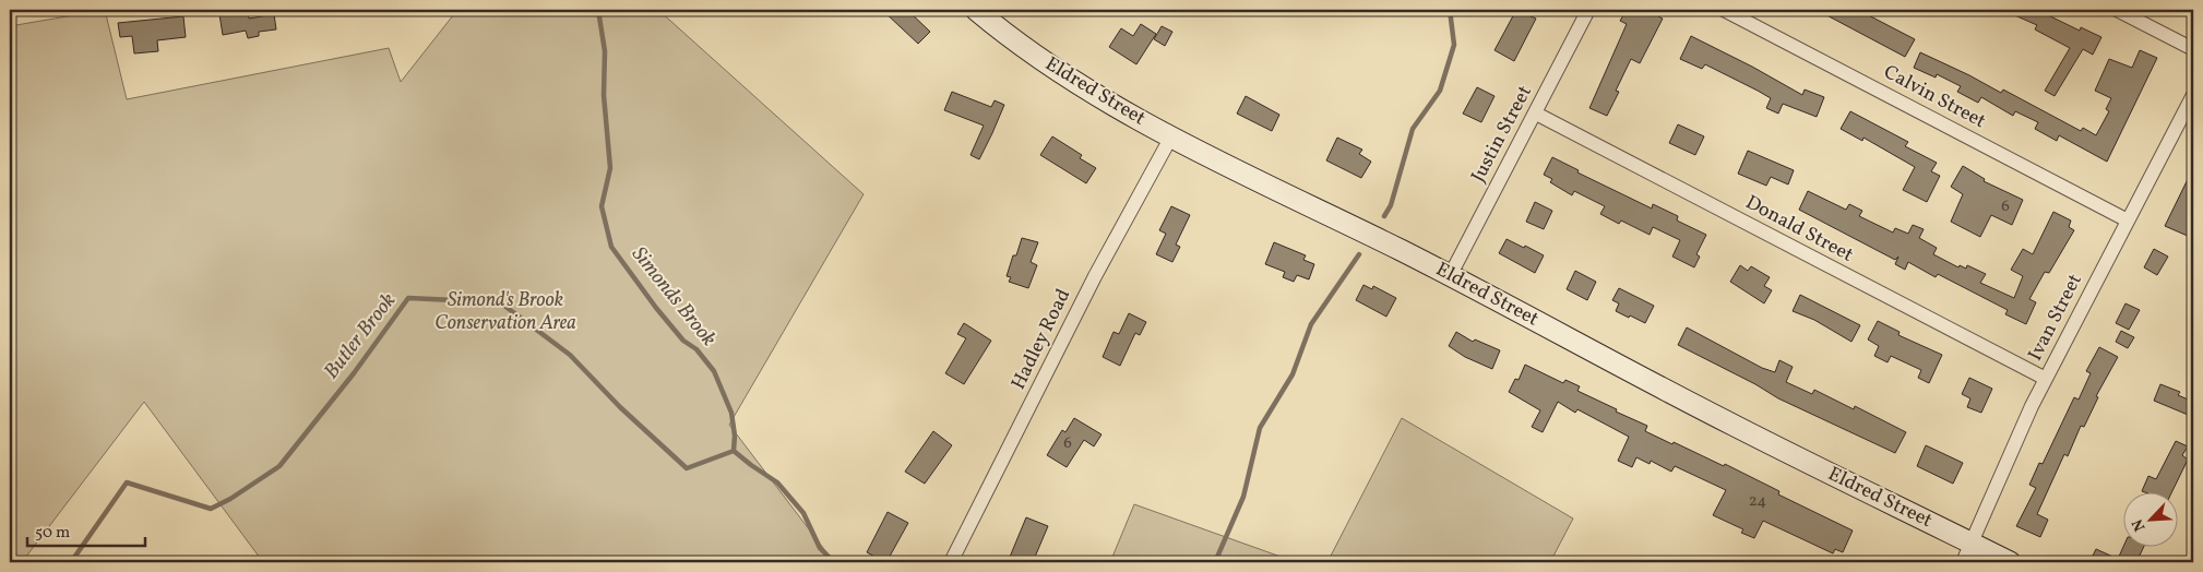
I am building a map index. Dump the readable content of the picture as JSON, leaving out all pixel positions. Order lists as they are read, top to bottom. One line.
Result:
{"streets":{"street":["Eldred Street","Calvin Street","Justin Street","Donald Street","Ivan Street","Hadley Road"]},"crossings":[["Eldred Street","Justin Street"],["Eldred Street","Ivan Street"],["Eldred Street","Hadley Road"],["Calvin Street","Ivan Street"],["Justin Street","Donald Street"],["Donald Street","Ivan Street"]],"water":["Simonds Brook","Butler Brook"],"parks":["Simond's Brook Conservation Area"],"house_numbers":["6","6","24"],"scale_bar":"50 m","north":"bottom left"}
